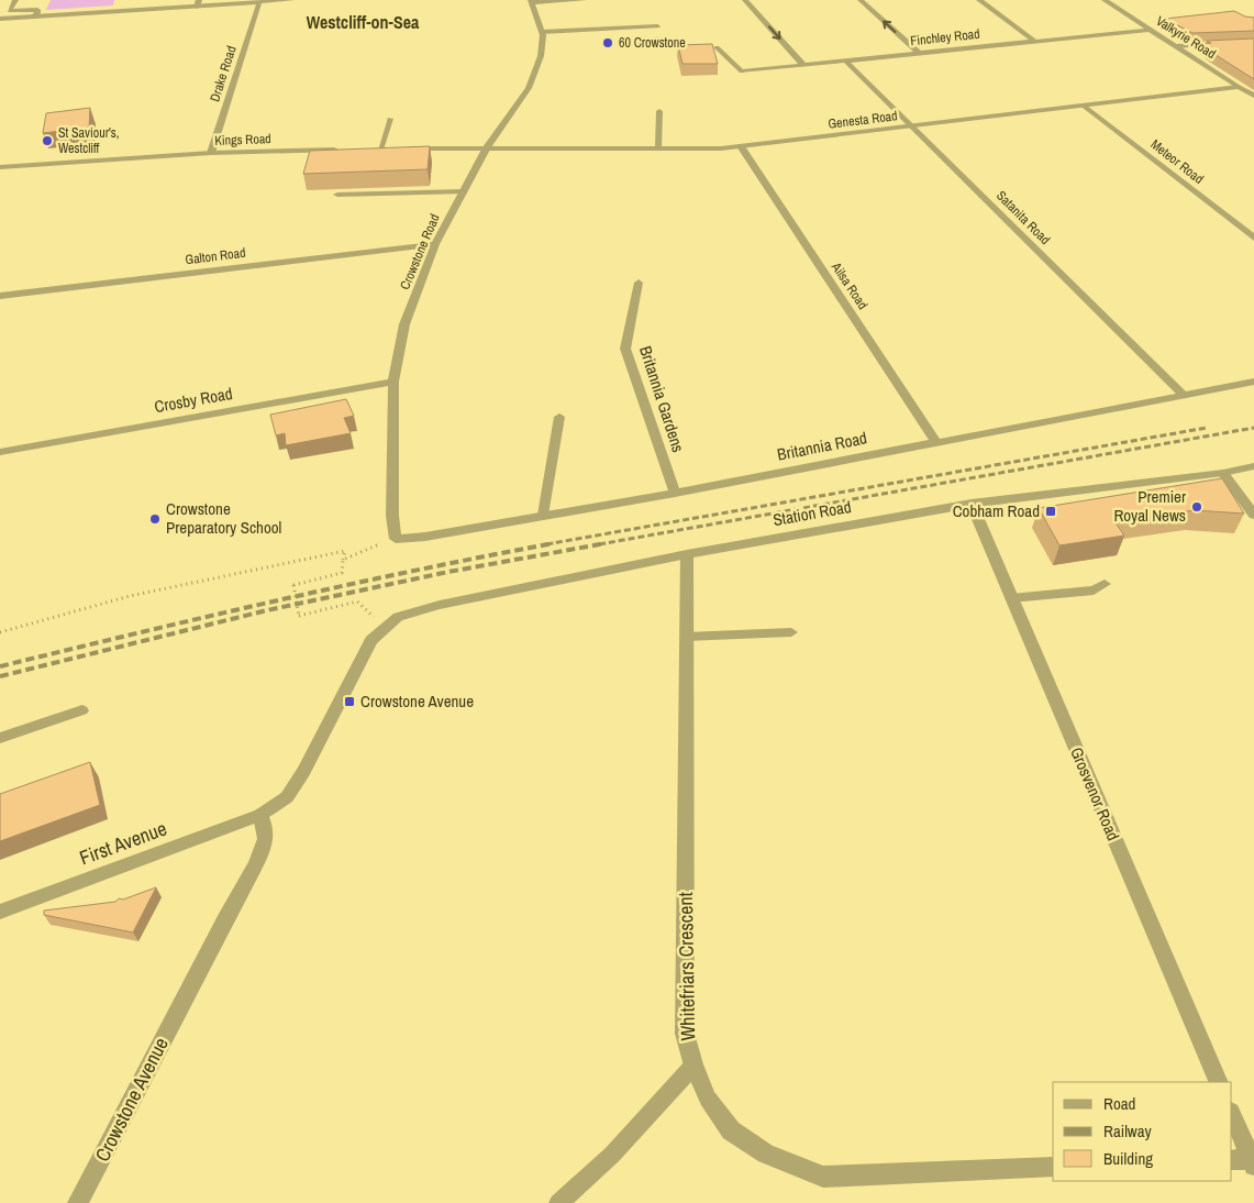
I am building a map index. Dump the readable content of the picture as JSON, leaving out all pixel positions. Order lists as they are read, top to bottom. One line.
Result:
{"streets":{"street":["Finchley Road","Valkyrie Road","Drake Road","Genesta Road","Kings Road","Meteor Road","Satanita Road","Crowstone Road","Galton Road","Ailsa Road","Britannia Gardens","Crosby Road","Britannia Road","Station Road","Grosvenor Road","First Avenue","Whitefriars Crescent","Crowstone Avenue"]},"crossings":[["Finchley Road","Valkyrie Road"],["Finchley Road","Satanita Road"],["Valkyrie Road","Genesta Road"],["Drake Road","Kings Road"],["Genesta Road","Meteor Road"],["Genesta Road","Satanita Road"],["Genesta Road","Crowstone Road"],["Genesta Road","Ailsa Road"],["Satanita Road","Britannia Road"],["Crowstone Road","Galton Road"],["Crowstone Road","Crosby Road"],["Crowstone Road","Britannia Road"],["Ailsa Road","Britannia Road"],["Britannia Gardens","Britannia Road"],["Station Road","Grosvenor Road"],["Station Road","First Avenue"],["Station Road","Whitefriars Crescent"],["Station Road","Crowstone Avenue"],["First Avenue","Crowstone Avenue"]],"districts":["Westcliff-on-Sea"],"places":{"other":["60 Crowstone","St Saviour's, Westcliff","Premier Royal News","Crowstone Preparatory School"],"transit":["Cobham Road","Crowstone Avenue"]},"legend":["Road","Railway","Building"]}
